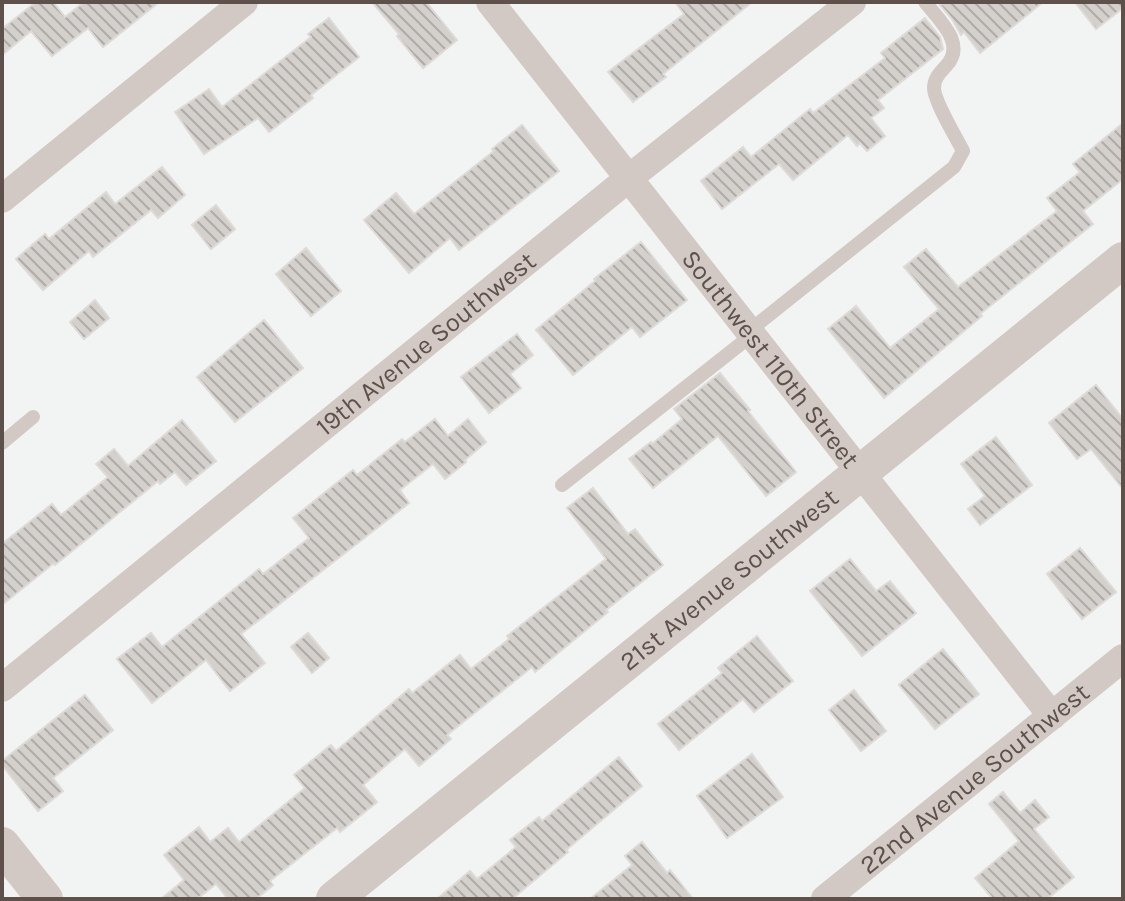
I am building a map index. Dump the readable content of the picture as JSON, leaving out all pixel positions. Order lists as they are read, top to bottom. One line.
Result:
{"streets":{"street":["19th Avenue Southwest","Southwest 110th Street","21st Avenue Southwest","22nd Avenue Southwest"]},"crossings":[["19th Avenue Southwest","Southwest 110th Street"],["Southwest 110th Street","21st Avenue Southwest"],["Southwest 110th Street","22nd Avenue Southwest"]]}
